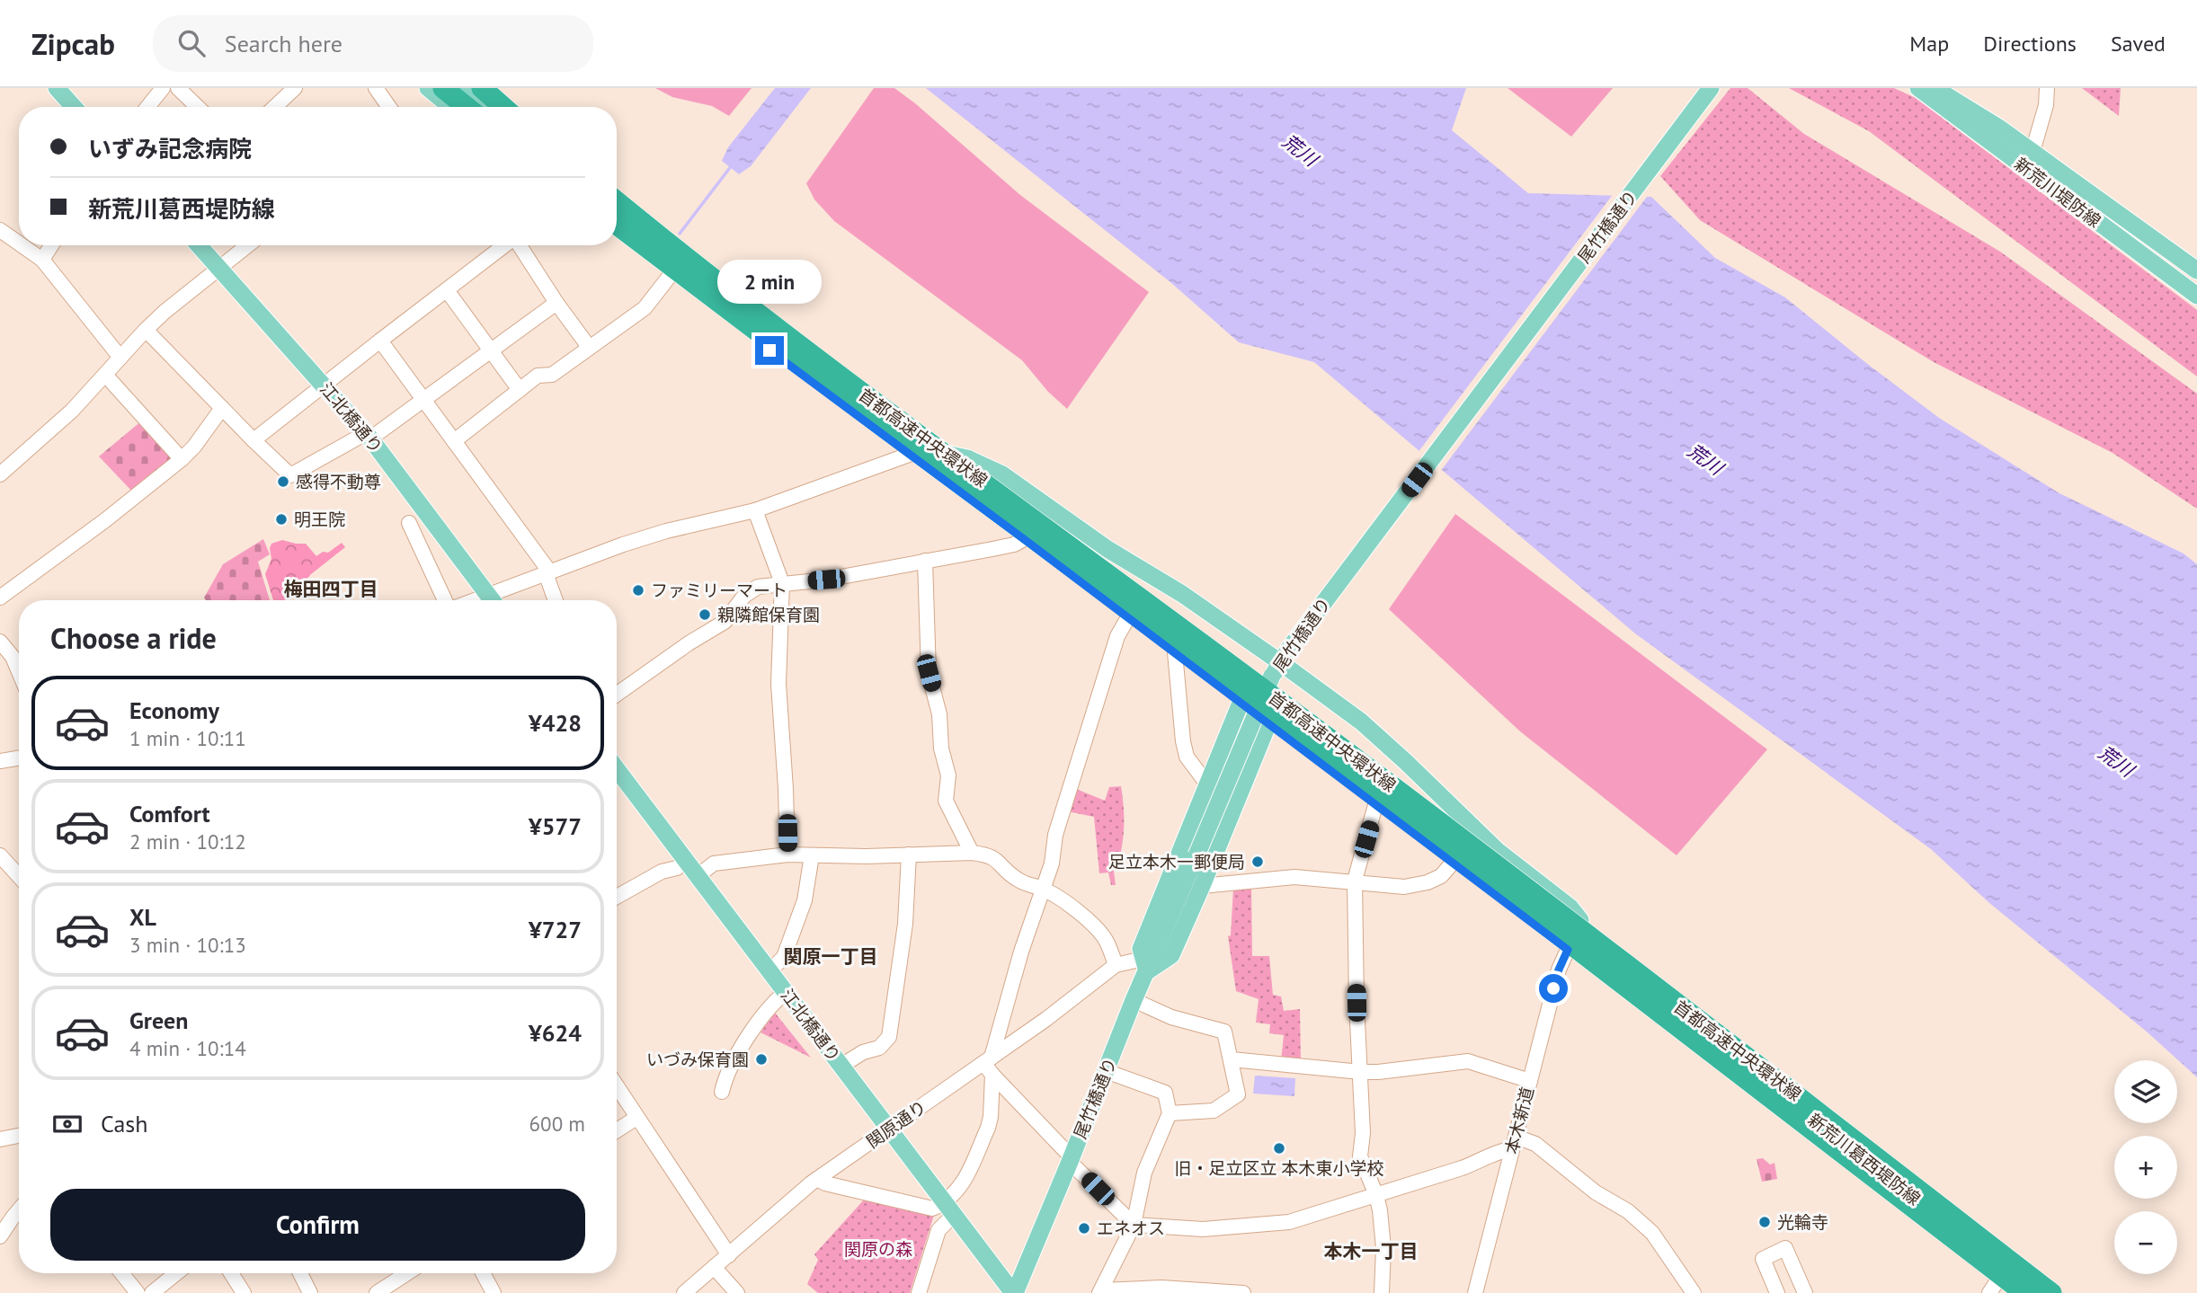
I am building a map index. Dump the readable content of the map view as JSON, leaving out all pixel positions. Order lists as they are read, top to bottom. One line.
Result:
{"streets":{"highway":["首都高速中央環状線"],"main road":["新荒川堤防線","尾竹橋通り","江北橋通り","新荒川葛西堤防線"],"street":["本木新道","関原通り"]},"crossings":[["尾竹橋通り","江北橋通り"],["江北橋通り","関原通り"],["本木新道","新荒川葛西堤防線"]],"districts":["梅田四丁目","関原一丁目","本木一丁目"],"water":["荒川"],"parks":["関原の森"],"places":["感得不動尊","明王院","ファミリーマート","親隣館保育園","足立本木一郵便局","いづみ保育園","旧・足立区立 本木東小学校","光輪寺","エネオス"],"page":{"header":"Zipcab","search":"Search here","nav":["Map","Directions","Saved"],"banner":["いずみ記念病院","新荒川葛西堤防線"],"bubble":"2 min","heading":"Choose a ride","list":[{"name":"Economy","note":"1 min · 10:11","value":"¥428"},{"name":"Comfort","note":"2 min · 10:12","value":"¥577"},{"name":"XL","note":"3 min · 10:13","value":"¥727"},{"name":"Green","note":"4 min · 10:14","value":"¥624"}],"map_buttons":["+","−"],"pay":["Cash","600 m"],"buttons":"Confirm"}}
